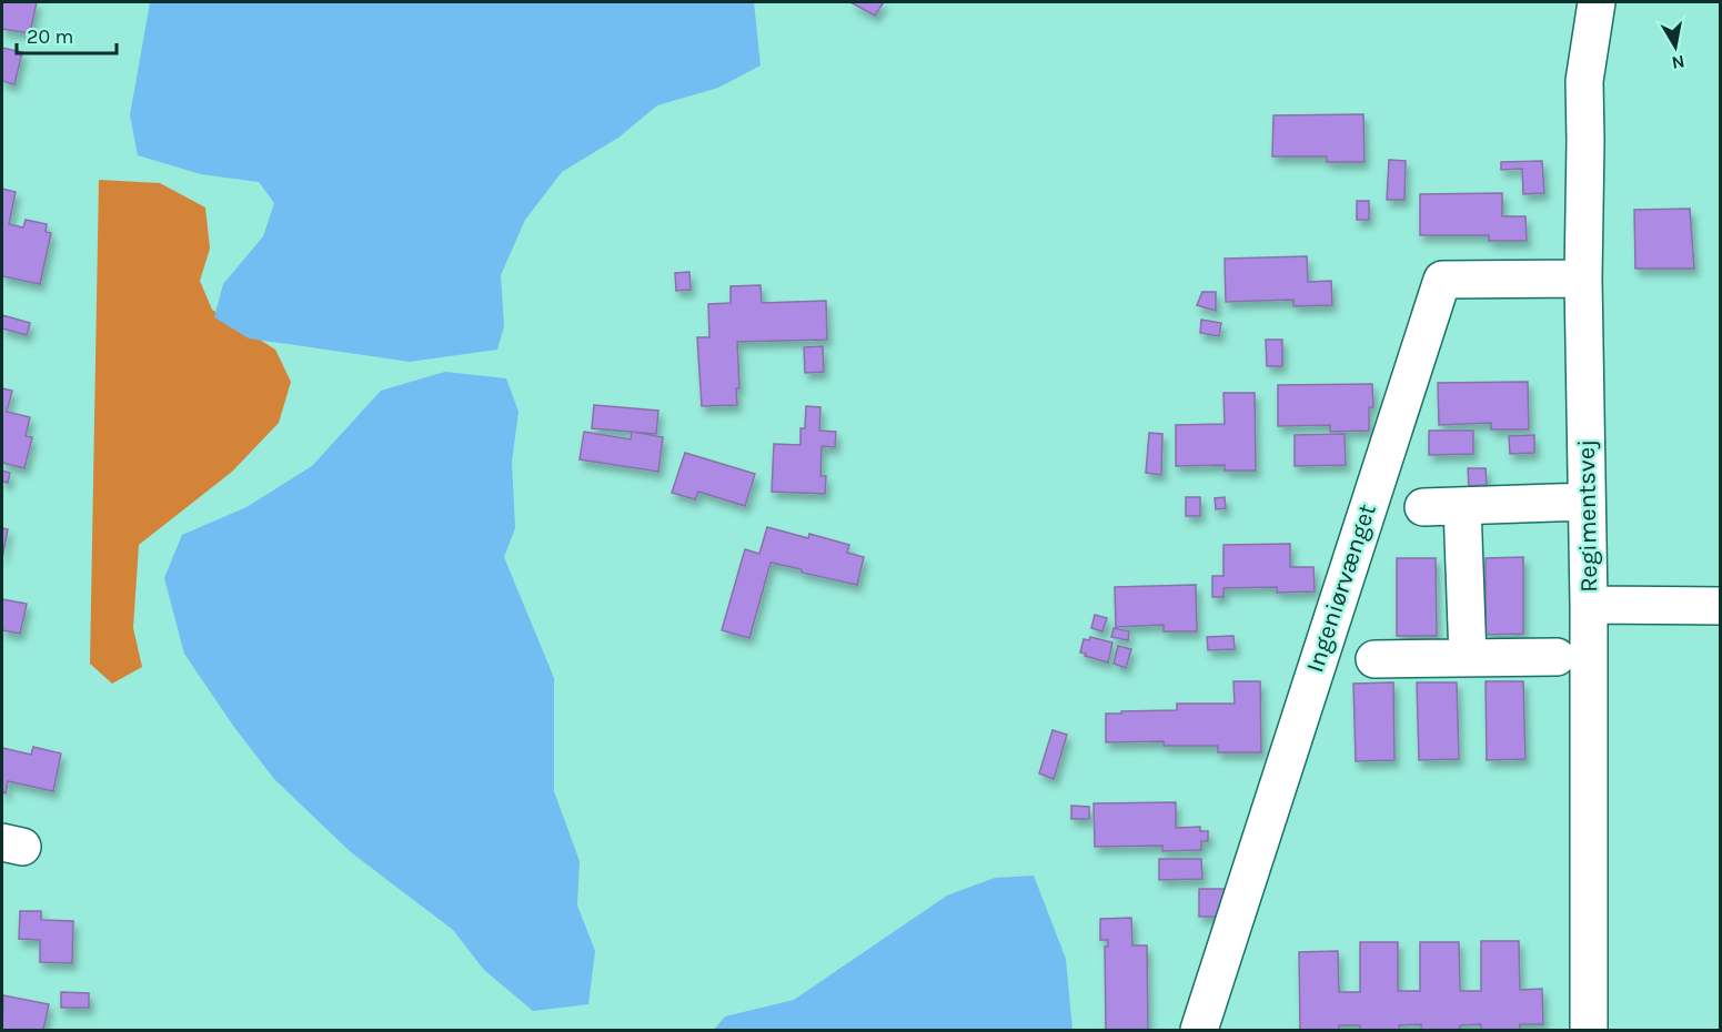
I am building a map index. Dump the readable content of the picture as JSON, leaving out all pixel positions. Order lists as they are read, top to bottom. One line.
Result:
{"streets":{"street":["Regimentsvej","Ingeniørvænget"]},"crossings":[["Regimentsvej","Ingeniørvænget"]],"scale_bar":"20 m","north":"bottom"}
